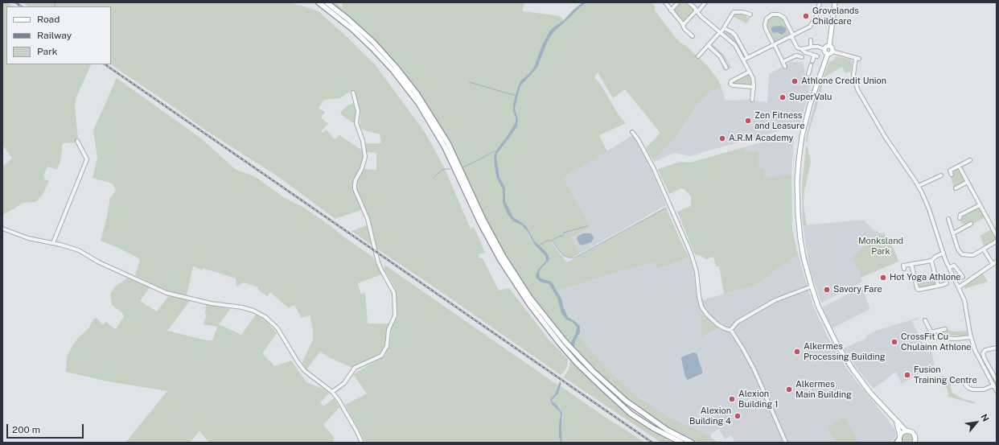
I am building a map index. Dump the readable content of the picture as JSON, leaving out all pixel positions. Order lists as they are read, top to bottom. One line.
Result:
{"parks":["Monksland Park"],"places":["Grovelands Childcare","Athlone Credit Union","SuperValu","Zen Fitness and Leasure","A.R.M Academy","Hot Yoga Athlone","Savory Fare","CrossFit Cu Chulainn Athlone","Alkermes Processing Building","Fusion Training Centre","Alkermes Main Building","Alexion Building 1","Alexion Building 4"],"legend":["Road","Railway","Park"],"scale_bar":"200 m","north":"top right"}
